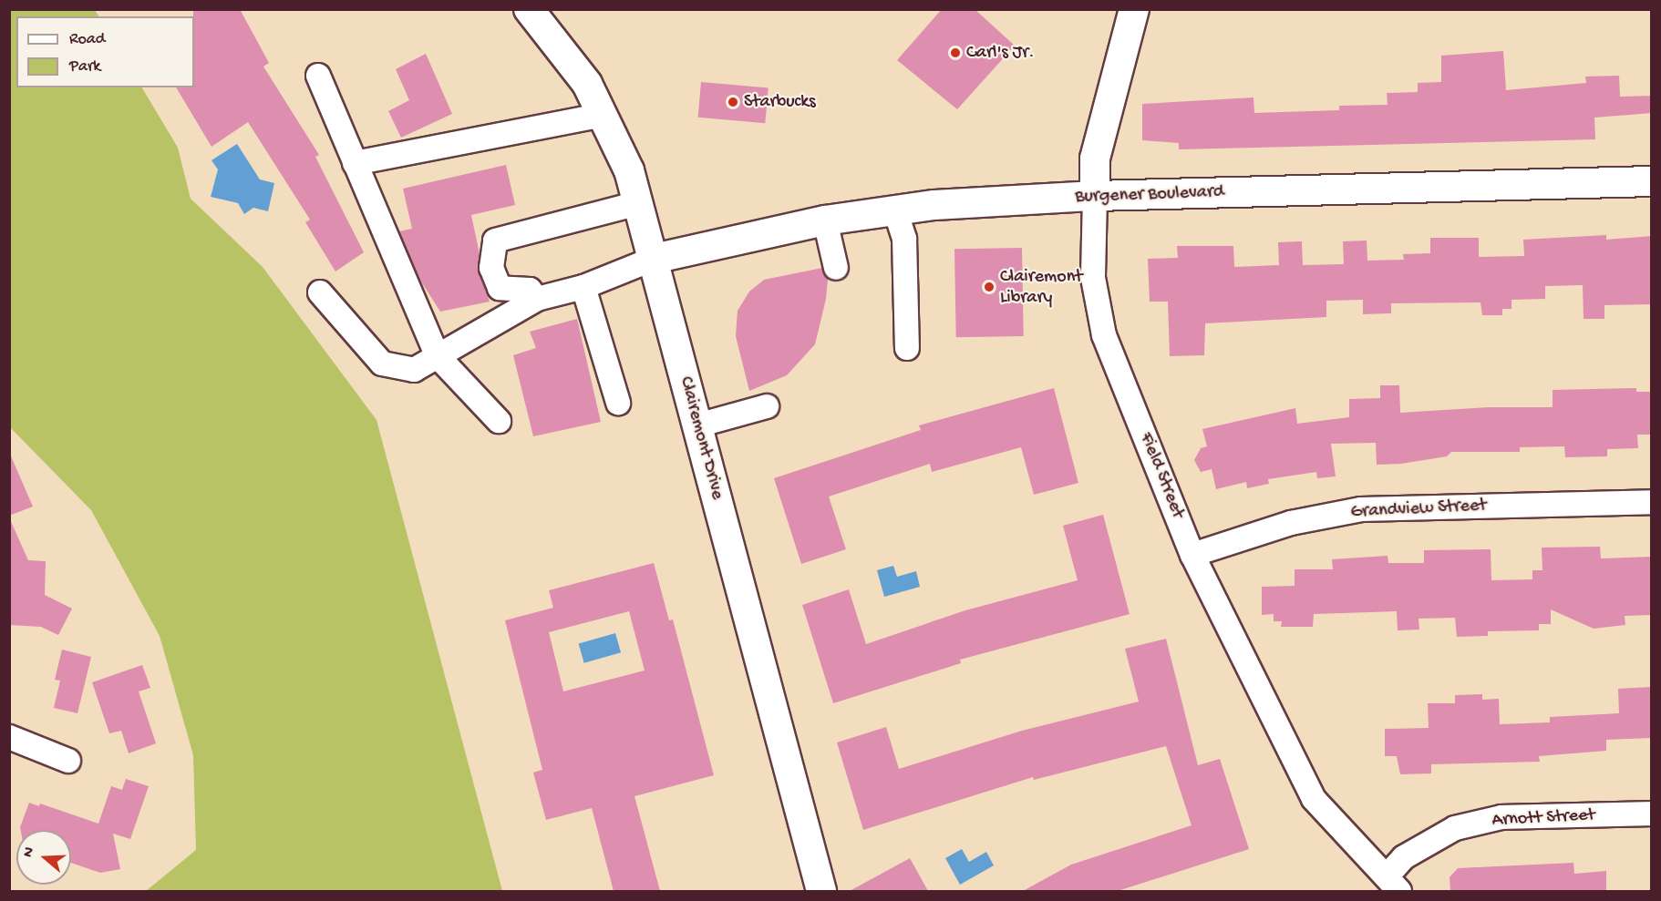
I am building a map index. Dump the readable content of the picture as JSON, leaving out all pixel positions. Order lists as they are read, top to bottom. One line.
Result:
{"streets":{"main road":["Burgener Boulevard","Clairemont Drive","Field Street"],"street":["Grandview Street","Arnott Street"]},"crossings":[["Burgener Boulevard","Clairemont Drive"],["Burgener Boulevard","Field Street"],["Field Street","Grandview Street"],["Field Street","Arnott Street"]],"places":["Carl's Jr.","Starbucks","Clairemont Library"],"legend":["Road","Park"],"north":"left"}
